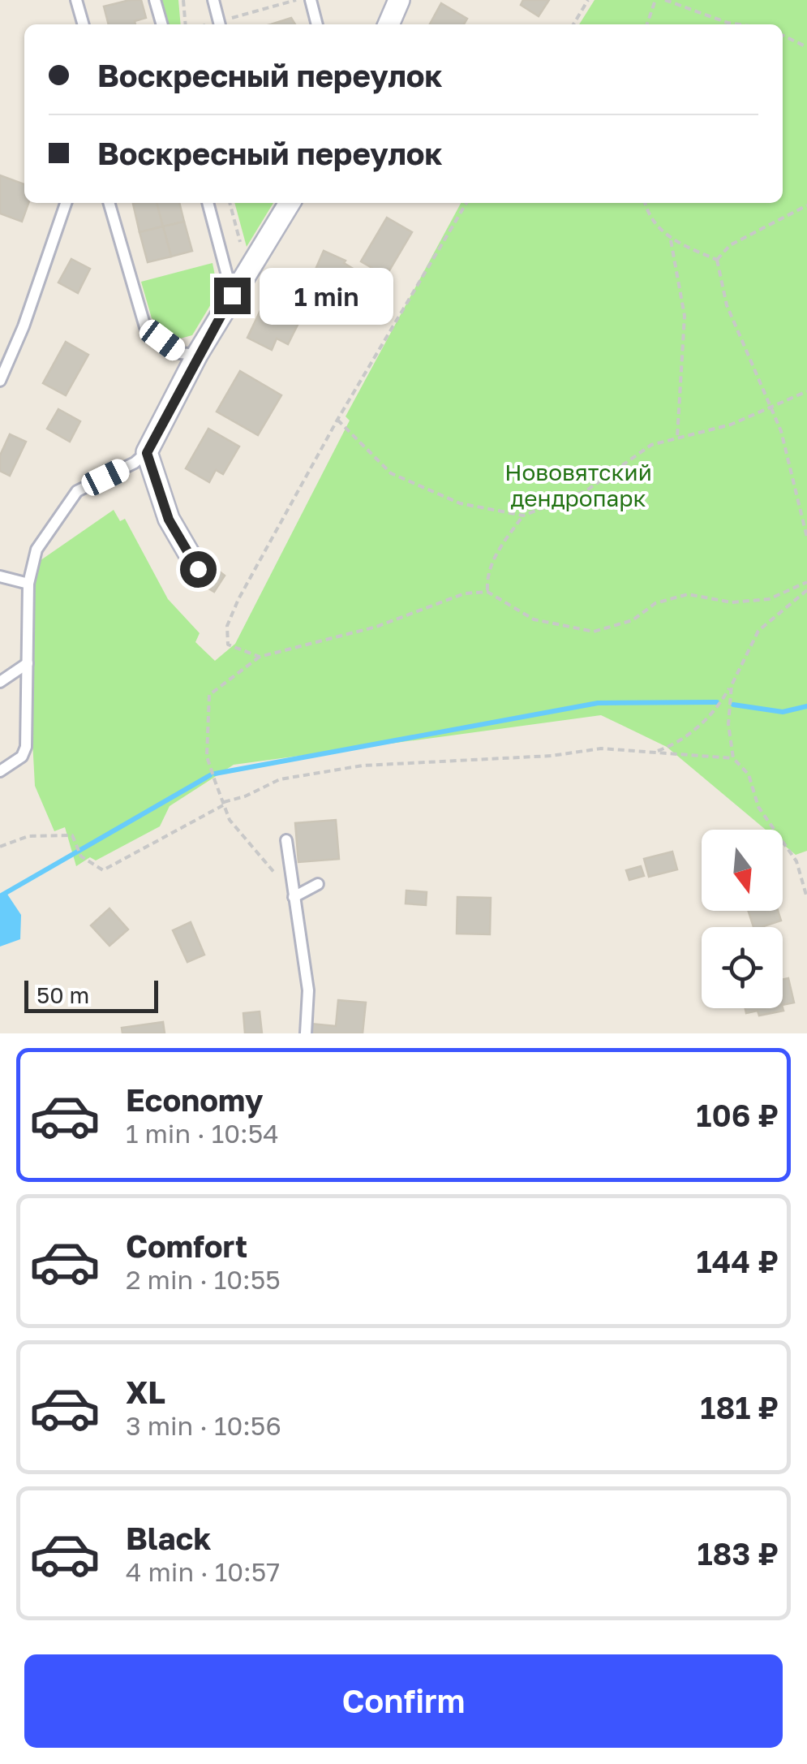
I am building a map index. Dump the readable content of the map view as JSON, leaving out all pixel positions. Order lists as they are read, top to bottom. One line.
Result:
{"parks":["Нововятский дендропарк"],"scale_bar":"50 m","north":"bottom","page":{"banner":["Воскресный переулок","Воскресный переулок"],"bubble":"1 min","scale":"50 m","list":[{"name":"Economy","note":"1 min · 10:54","value":"106 ₽"},{"name":"Comfort","note":"2 min · 10:55","value":"144 ₽"},{"name":"XL","note":"3 min · 10:56","value":"181 ₽"},{"name":"Black","note":"4 min · 10:57","value":"183 ₽"}],"buttons":"Confirm"}}
